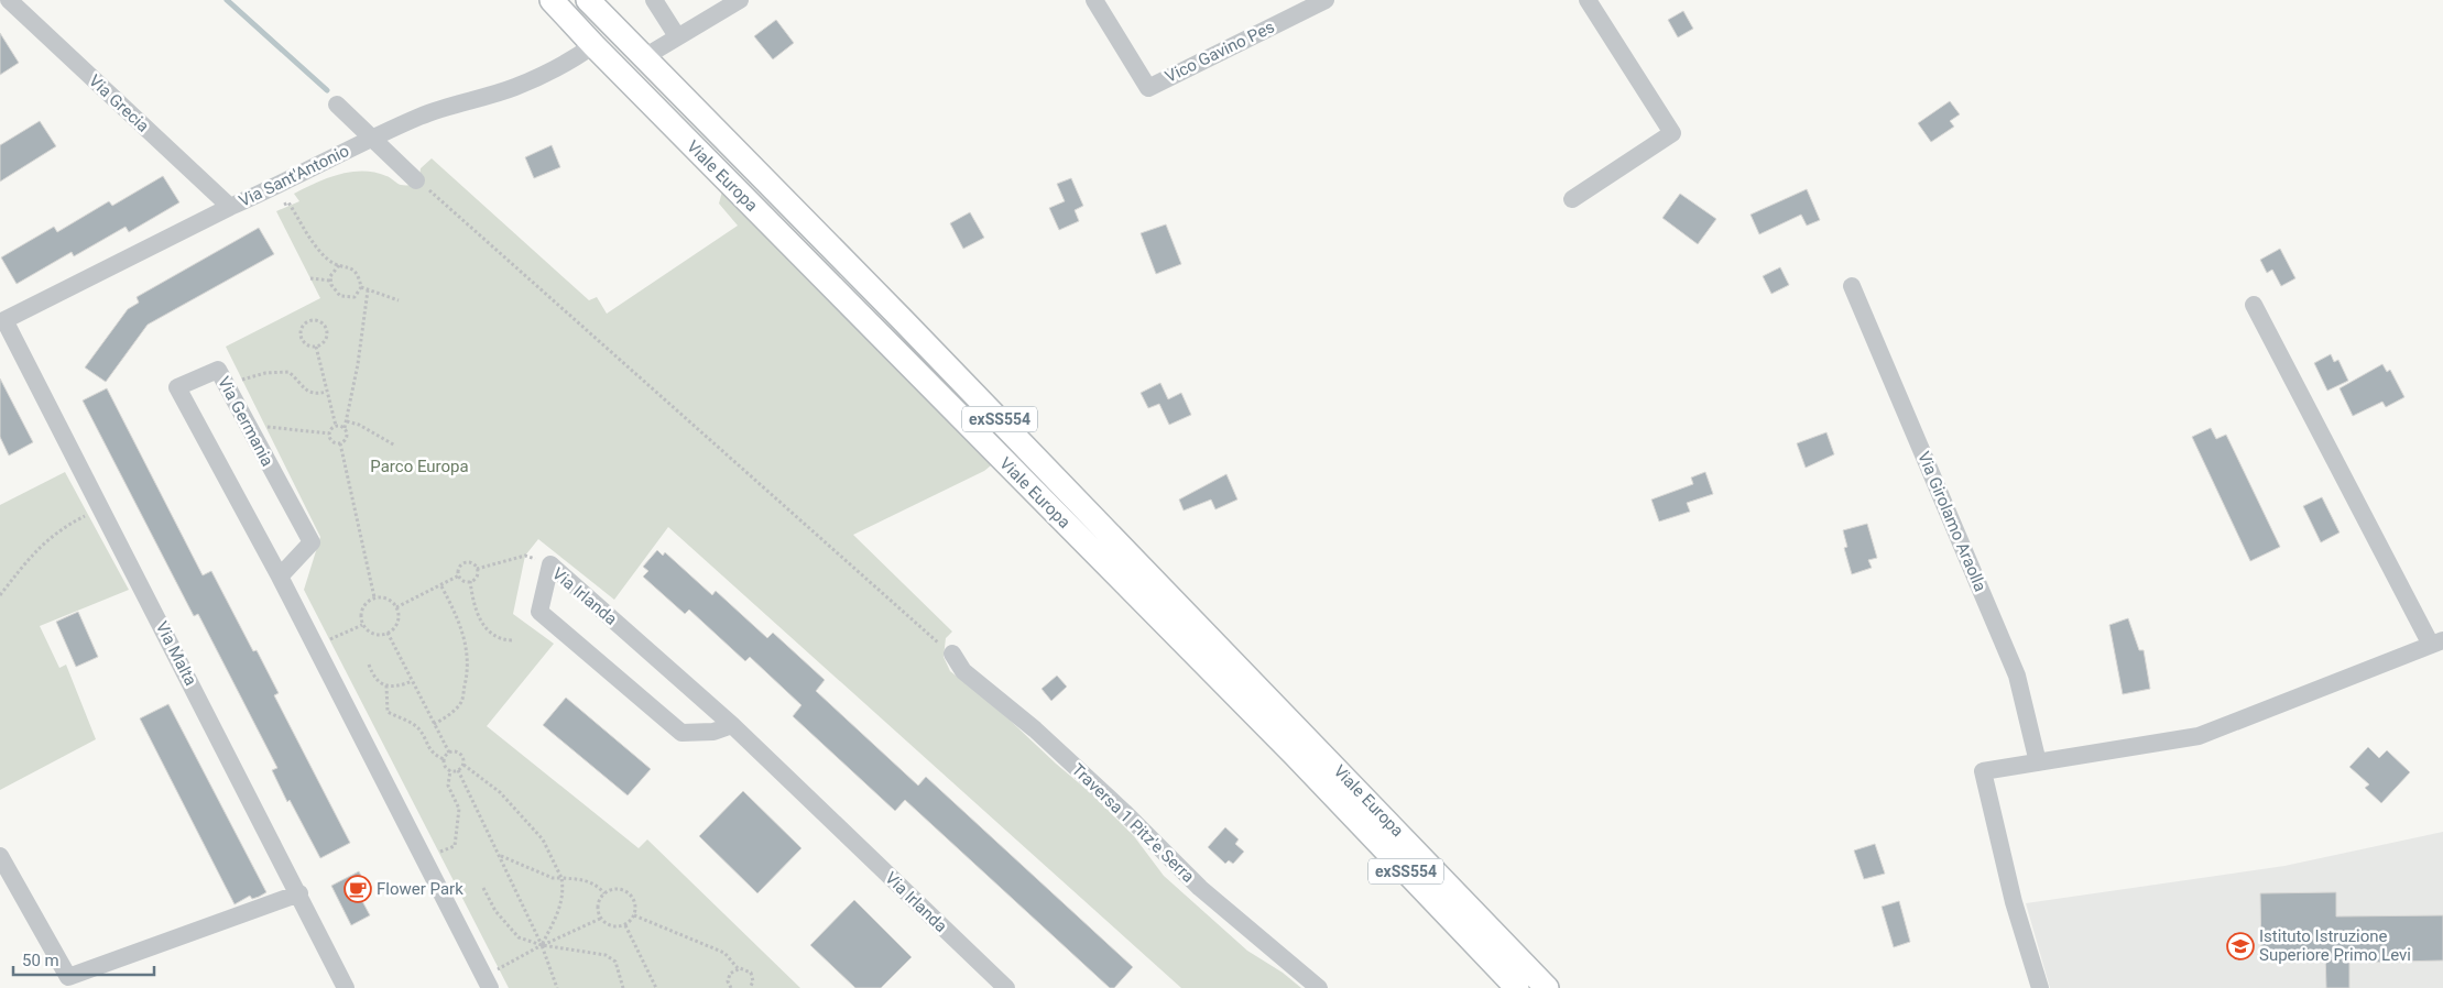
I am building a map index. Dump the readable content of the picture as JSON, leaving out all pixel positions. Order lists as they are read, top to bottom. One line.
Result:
{"streets":{"main road":["Viale Europa","exSS554"],"street":["Vico Gavino Pes","Via Grecia","Via Sant'Antonio","Via Germania","Via Girolamo Araolla","Via Irlanda","Via Malta","Traversa 1 Pitz'e Serra"]},"crossings":[["Via Grecia","Via Sant'Antonio"],["Via Sant'Antonio","Viale Europa"],["Via Sant'Antonio","Via Malta"]],"parks":["Parco Europa"],"places":{"cafe":["Flower Park"],"school or university":["Istituto Istruzione Superiore Primo Levi"]},"scale_bar":"50 m"}
